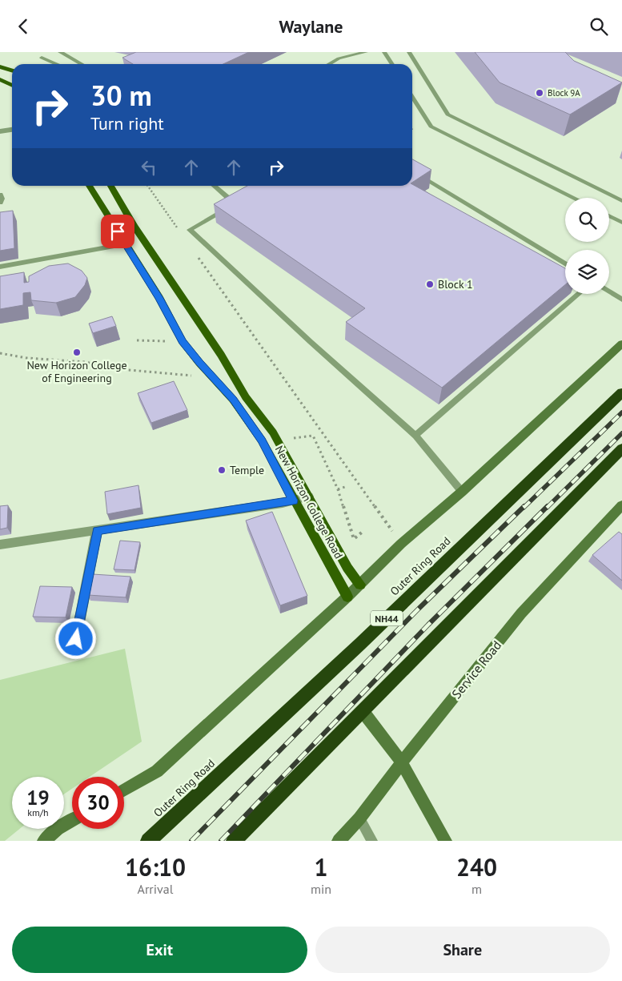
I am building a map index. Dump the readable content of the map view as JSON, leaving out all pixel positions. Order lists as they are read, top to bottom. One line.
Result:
{"streets":{"highway":["Outer Ring Road","NH44"],"main road":["New Horizon College Road"],"street":["Service Road"]},"places":["Block 9A","Block 1","New Horizon College of Engineering","Temple"],"page":{"header":"Waylane","turn":["30 m","Turn right"],"speed":"19 km/h","limit":"30","eta":["16:10","Arrival","1","min","240","m"],"buttons":["Exit","Share"]}}
